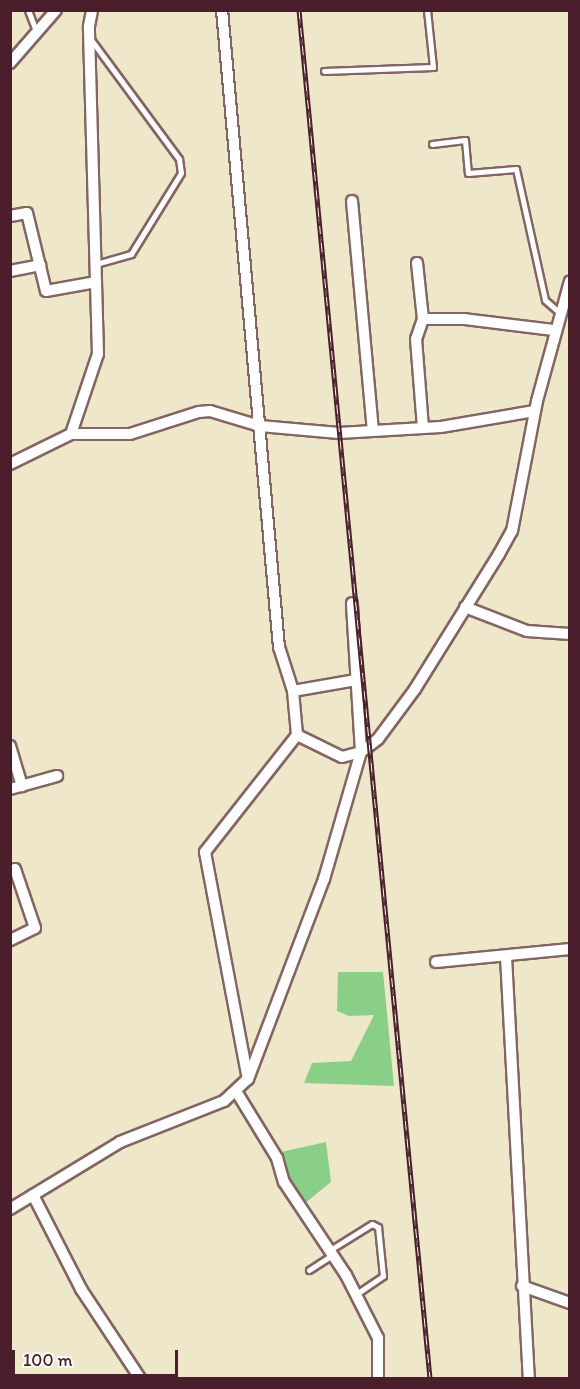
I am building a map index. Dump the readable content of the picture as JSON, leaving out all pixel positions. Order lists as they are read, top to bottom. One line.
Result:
{"scale_bar":"100 m"}
